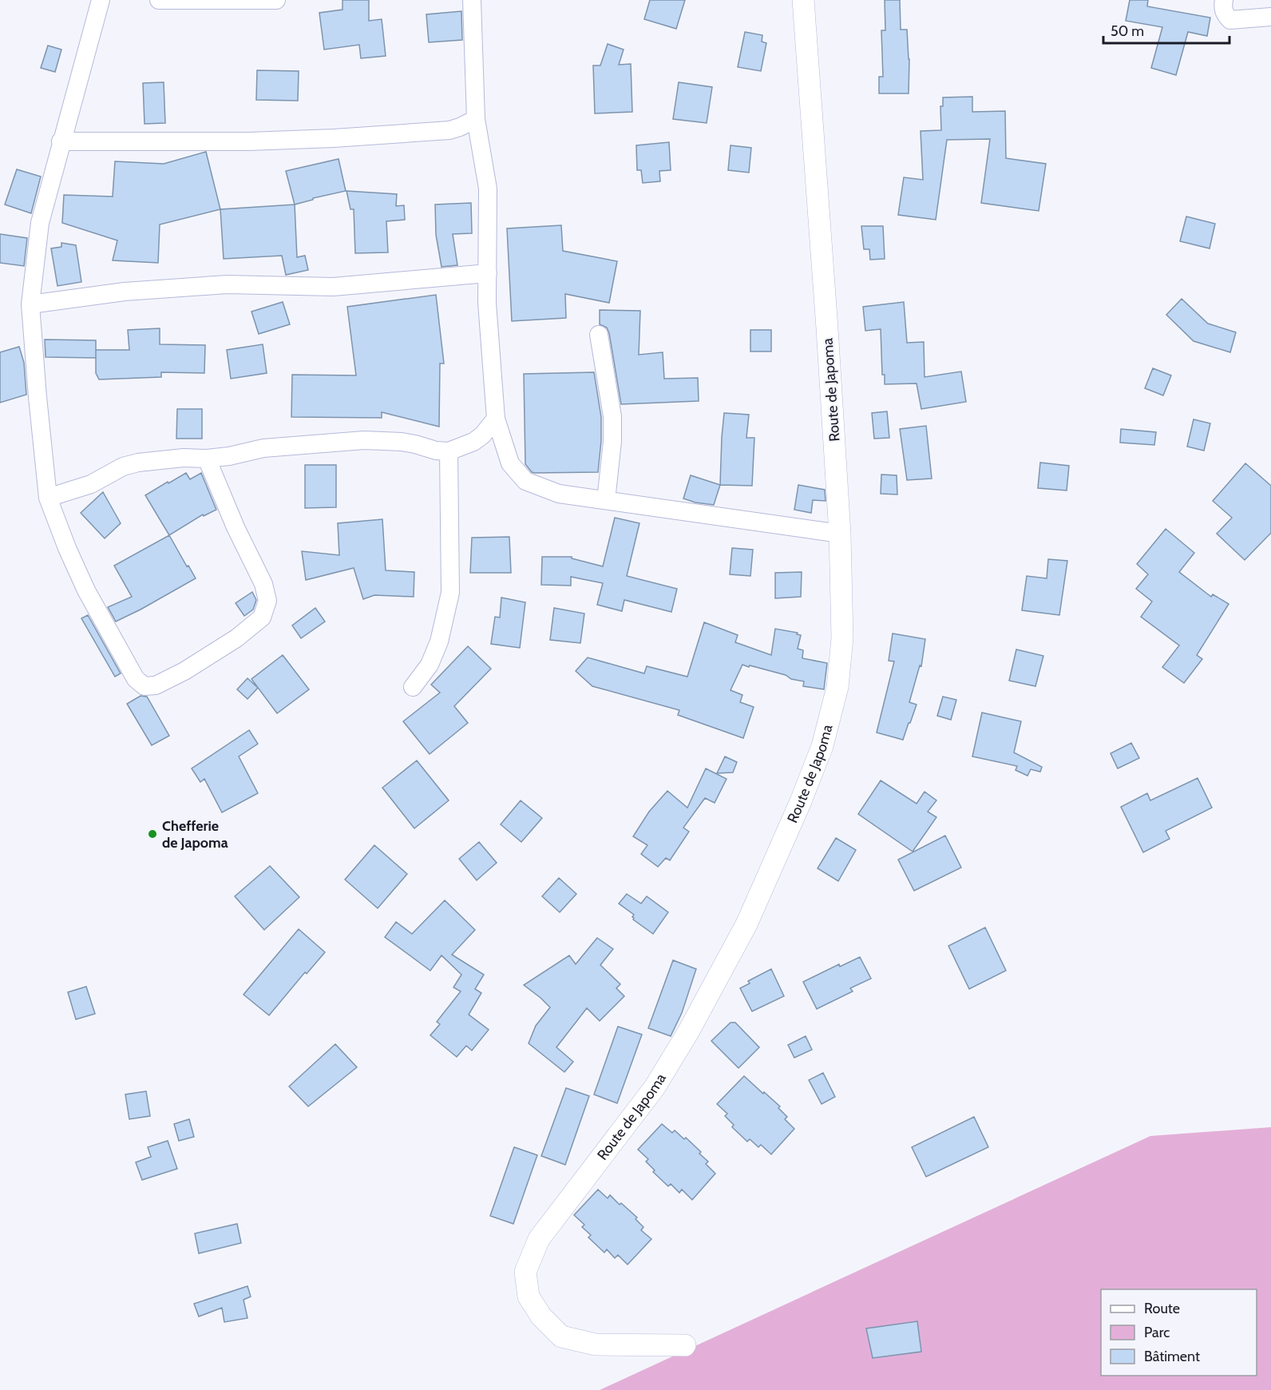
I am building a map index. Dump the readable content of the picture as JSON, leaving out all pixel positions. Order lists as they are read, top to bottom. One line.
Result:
{"streets":{"street":["Route de Japoma"]},"places":["Chefferie de Japoma"],"legend":["Route","Parc","Bâtiment"],"scale_bar":"50 m"}
